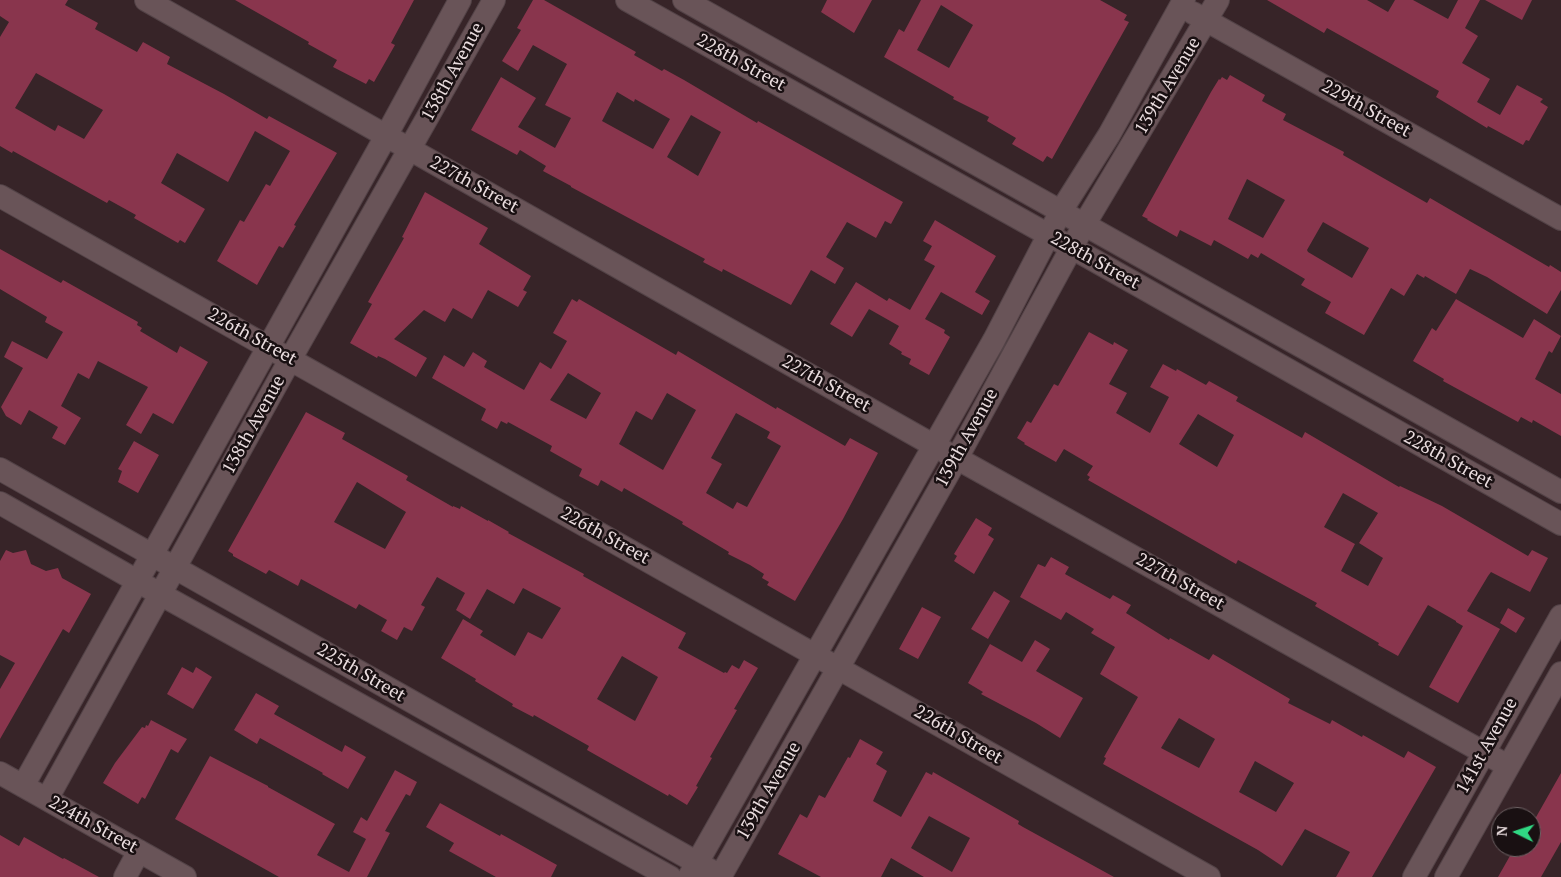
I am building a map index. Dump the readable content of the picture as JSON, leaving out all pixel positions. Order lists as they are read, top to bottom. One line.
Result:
{"streets":{"street":["228th Street","138th Avenue","139th Avenue","229th Street","227th Street","226th Street","225th Street","141st Avenue","224th Street"]},"crossings":[["228th Street","139th Avenue"],["138th Avenue","227th Street"],["138th Avenue","226th Street"],["138th Avenue","225th Street"],["138th Avenue","224th Street"],["139th Avenue","229th Street"],["139th Avenue","227th Street"],["139th Avenue","226th Street"],["139th Avenue","225th Street"],["227th Street","141st Avenue"]],"north":"left"}
